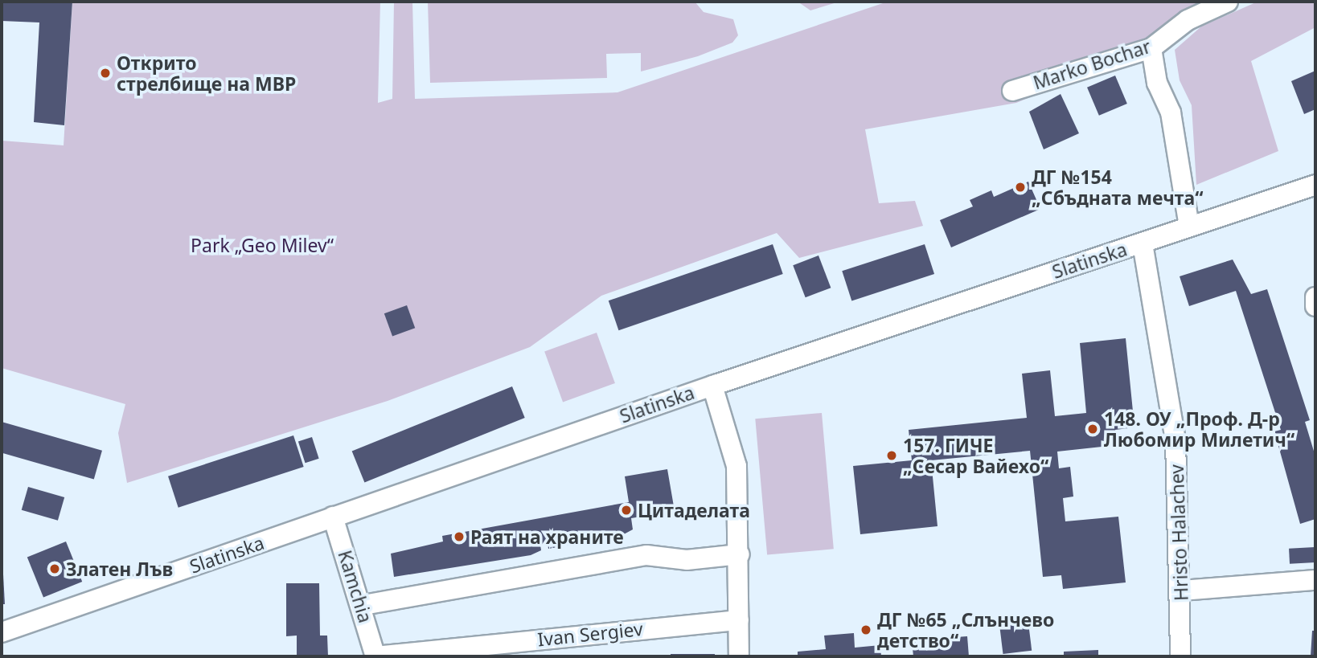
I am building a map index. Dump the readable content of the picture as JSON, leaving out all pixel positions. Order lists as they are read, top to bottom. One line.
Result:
{"streets":{"street":["Marko Bochar","Slatinska","Hristo Halachev","Kamchia","Ivan Sergiev"]},"crossings":[["Slatinska","Hristo Halachev"],["Slatinska","Kamchia"],["Kamchia","Ivan Sergiev"]],"parks":["Park „Geo Milev“"],"places":["Открито стрелбище на МВР","ДГ №154 „Сбъдната мечта“","148. ОУ „Проф. Д-р Любомир Милетич“","157. ГИЧЕ „Сесар Вайехо“","Цитаделата","Раят на храните","Златен Лъв","ДГ №65 „Слънчево детство“"]}
